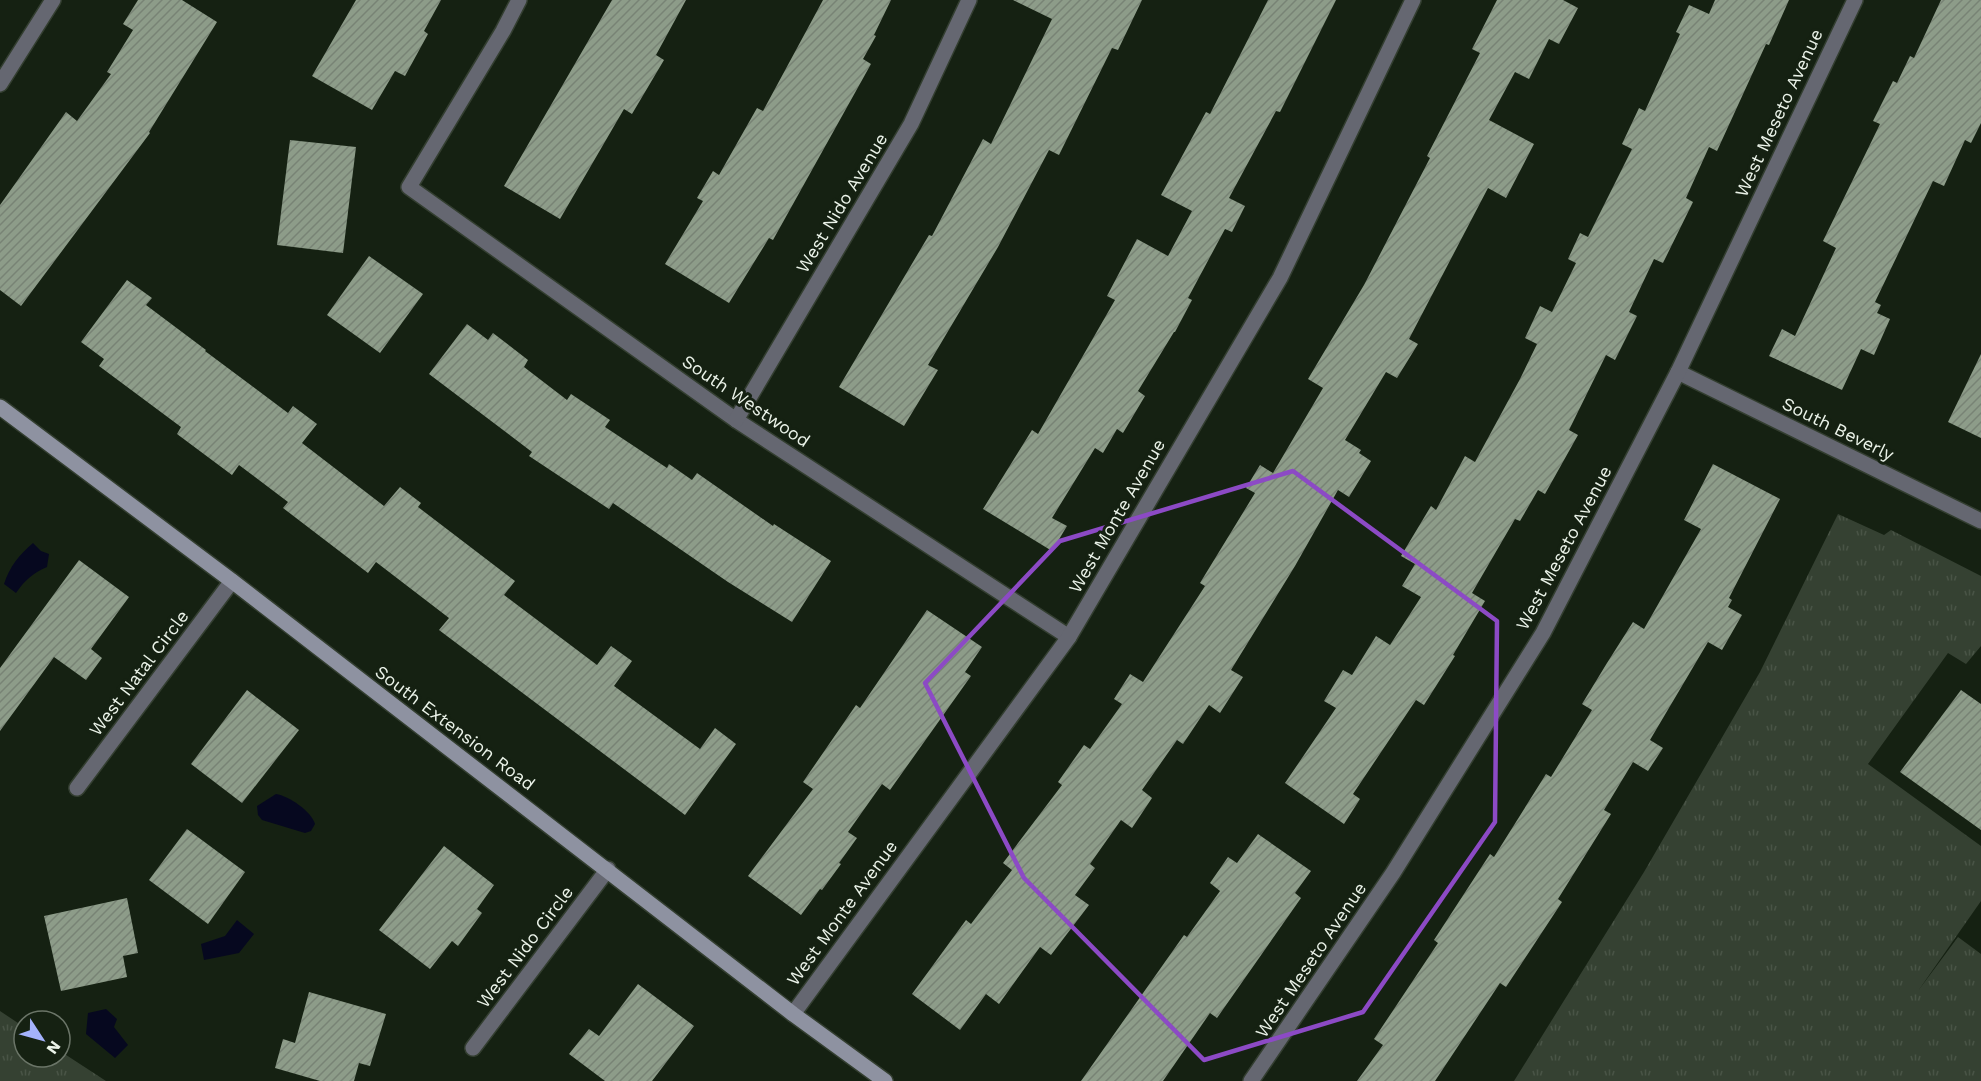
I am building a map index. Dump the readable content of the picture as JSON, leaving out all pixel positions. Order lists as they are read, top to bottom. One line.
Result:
{"streets":{"street":["West Meseto Avenue","West Nido Avenue","South Westwood","South Beverly","West Monte Avenue","West Natal Circle","South Extension Road","West Nido Circle"]},"crossings":[["West Meseto Avenue","South Beverly"],["West Nido Avenue","South Westwood"],["South Westwood","West Monte Avenue"],["West Monte Avenue","South Extension Road"],["West Natal Circle","South Extension Road"],["South Extension Road","West Nido Circle"]],"north":"bottom right"}
